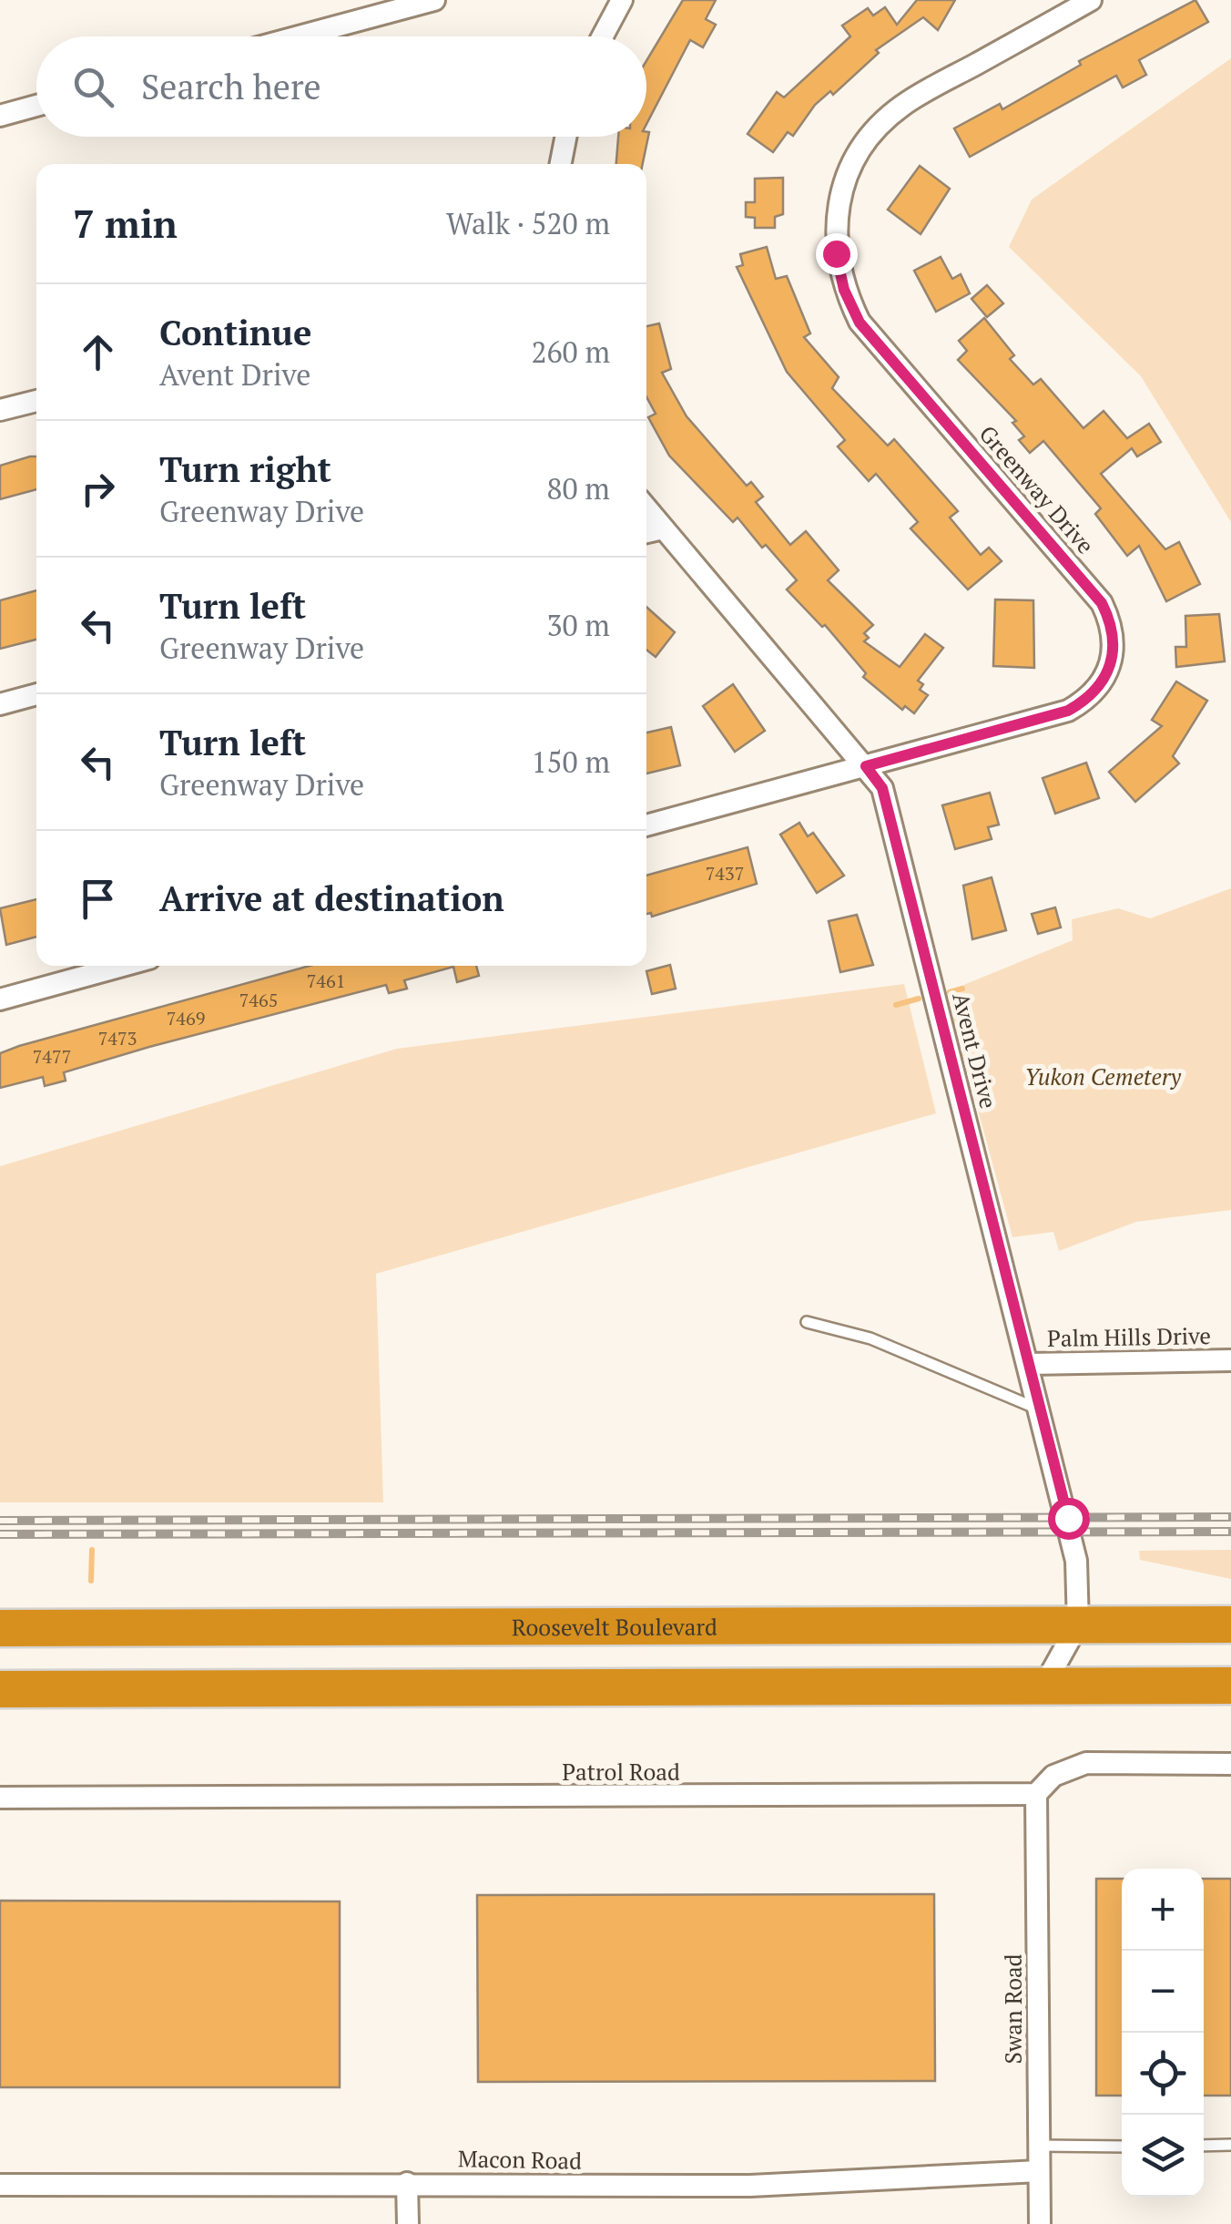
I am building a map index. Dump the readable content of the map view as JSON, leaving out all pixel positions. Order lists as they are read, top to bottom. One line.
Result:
{"streets":{"highway":["Roosevelt Boulevard"],"street":["Greenway Drive","Avent Drive","Palm Hills Drive","Patrol Road","Swan Road","Macon Road"]},"crossings":[["Greenway Drive","Avent Drive"],["Avent Drive","Palm Hills Drive"],["Avent Drive","Roosevelt Boulevard"],["Patrol Road","Swan Road"],["Swan Road","Macon Road"]],"parks":["Yukon Cemetery"],"house_numbers":["7437","7461","7465","7469","7473","7477"],"page":{"search":"Search here","heading":["7 min","Walk · 520 m"],"list":[["Continue","Avent Drive","260 m"],["Turn right","Greenway Drive","80 m"],["Turn left","Greenway Drive","30 m"],["Turn left","Greenway Drive","150 m"],"Arrive at destination"],"map_buttons":["+","−"]}}
